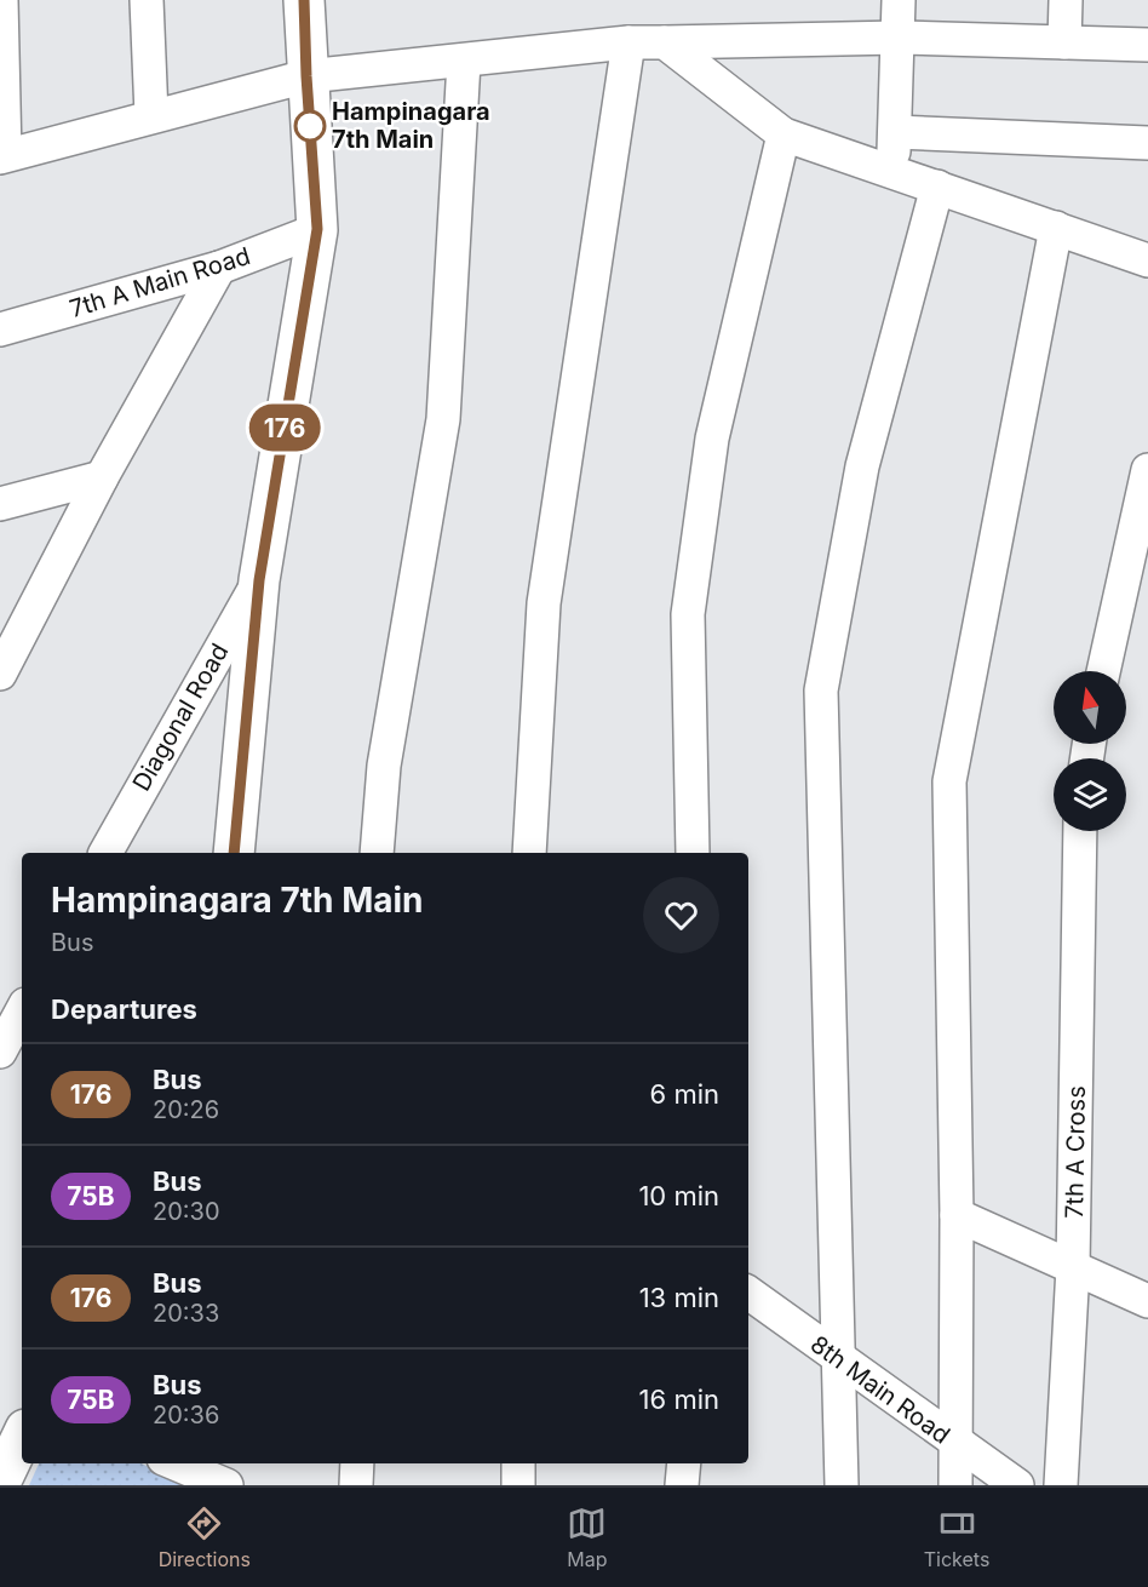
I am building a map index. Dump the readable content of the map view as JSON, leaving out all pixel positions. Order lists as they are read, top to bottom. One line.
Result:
{"streets":{"street":["7th A Main Road","Diagonal Road","7th A Cross","8th Main Road"]},"places":["Hampinagara 7th Main"],"lines":["bus line 176"],"north":"top","page":{"on_map":"176","heading":[["Hampinagara 7th Main","Bus"],"Departures"],"list":[{"mark":"176","name":"Bus","note":"20:26","value":"6 min"},{"mark":"75B","name":"Bus","note":"20:30","value":"10 min"},{"mark":"176","name":"Bus","note":"20:33","value":"13 min"},{"mark":"75B","name":"Bus","note":"20:36","value":"16 min"}],"tabs":["Directions","Map","Tickets"]}}
